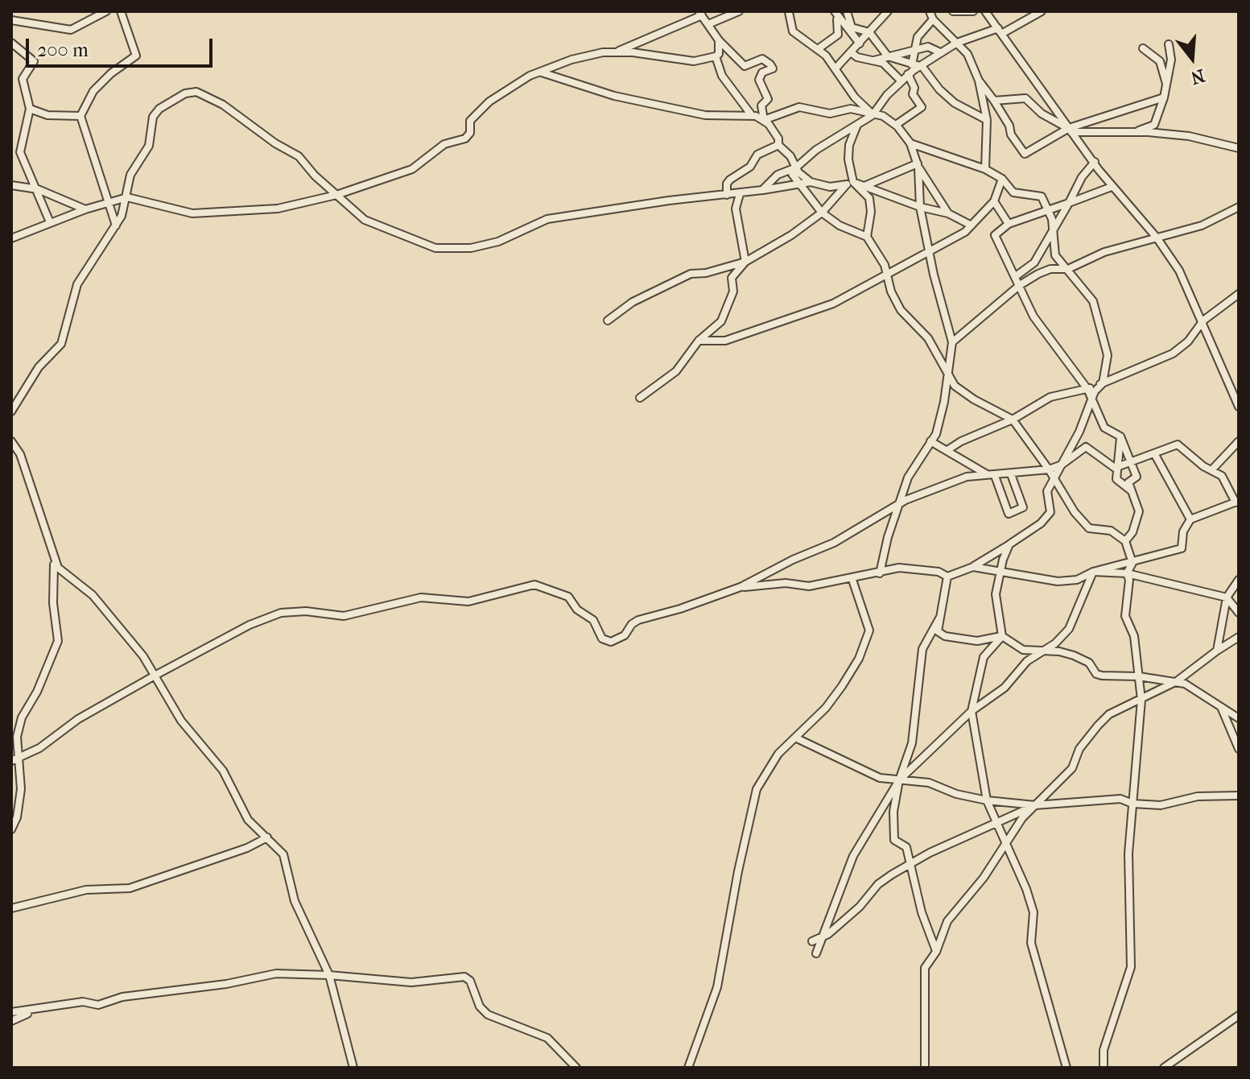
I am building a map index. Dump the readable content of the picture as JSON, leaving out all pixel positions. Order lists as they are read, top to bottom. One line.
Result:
{"scale_bar":"200 m","north":"bottom"}
